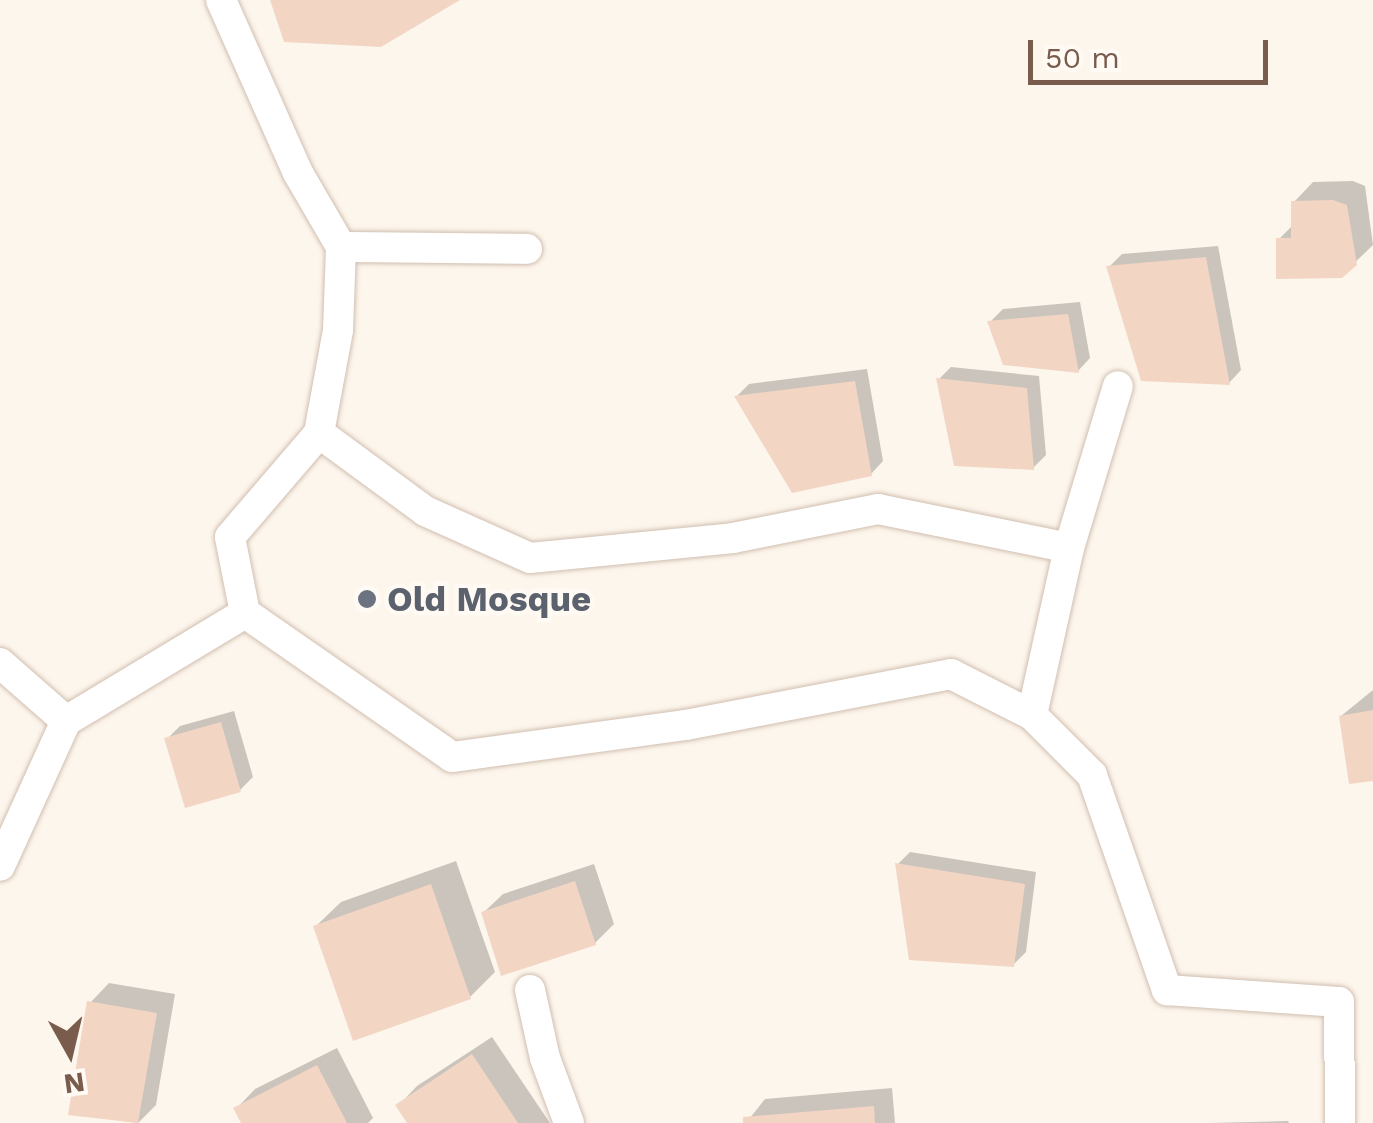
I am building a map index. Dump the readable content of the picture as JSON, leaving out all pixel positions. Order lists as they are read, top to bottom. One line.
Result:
{"places":["Old Mosque"],"scale_bar":"50 m","north":"bottom"}
